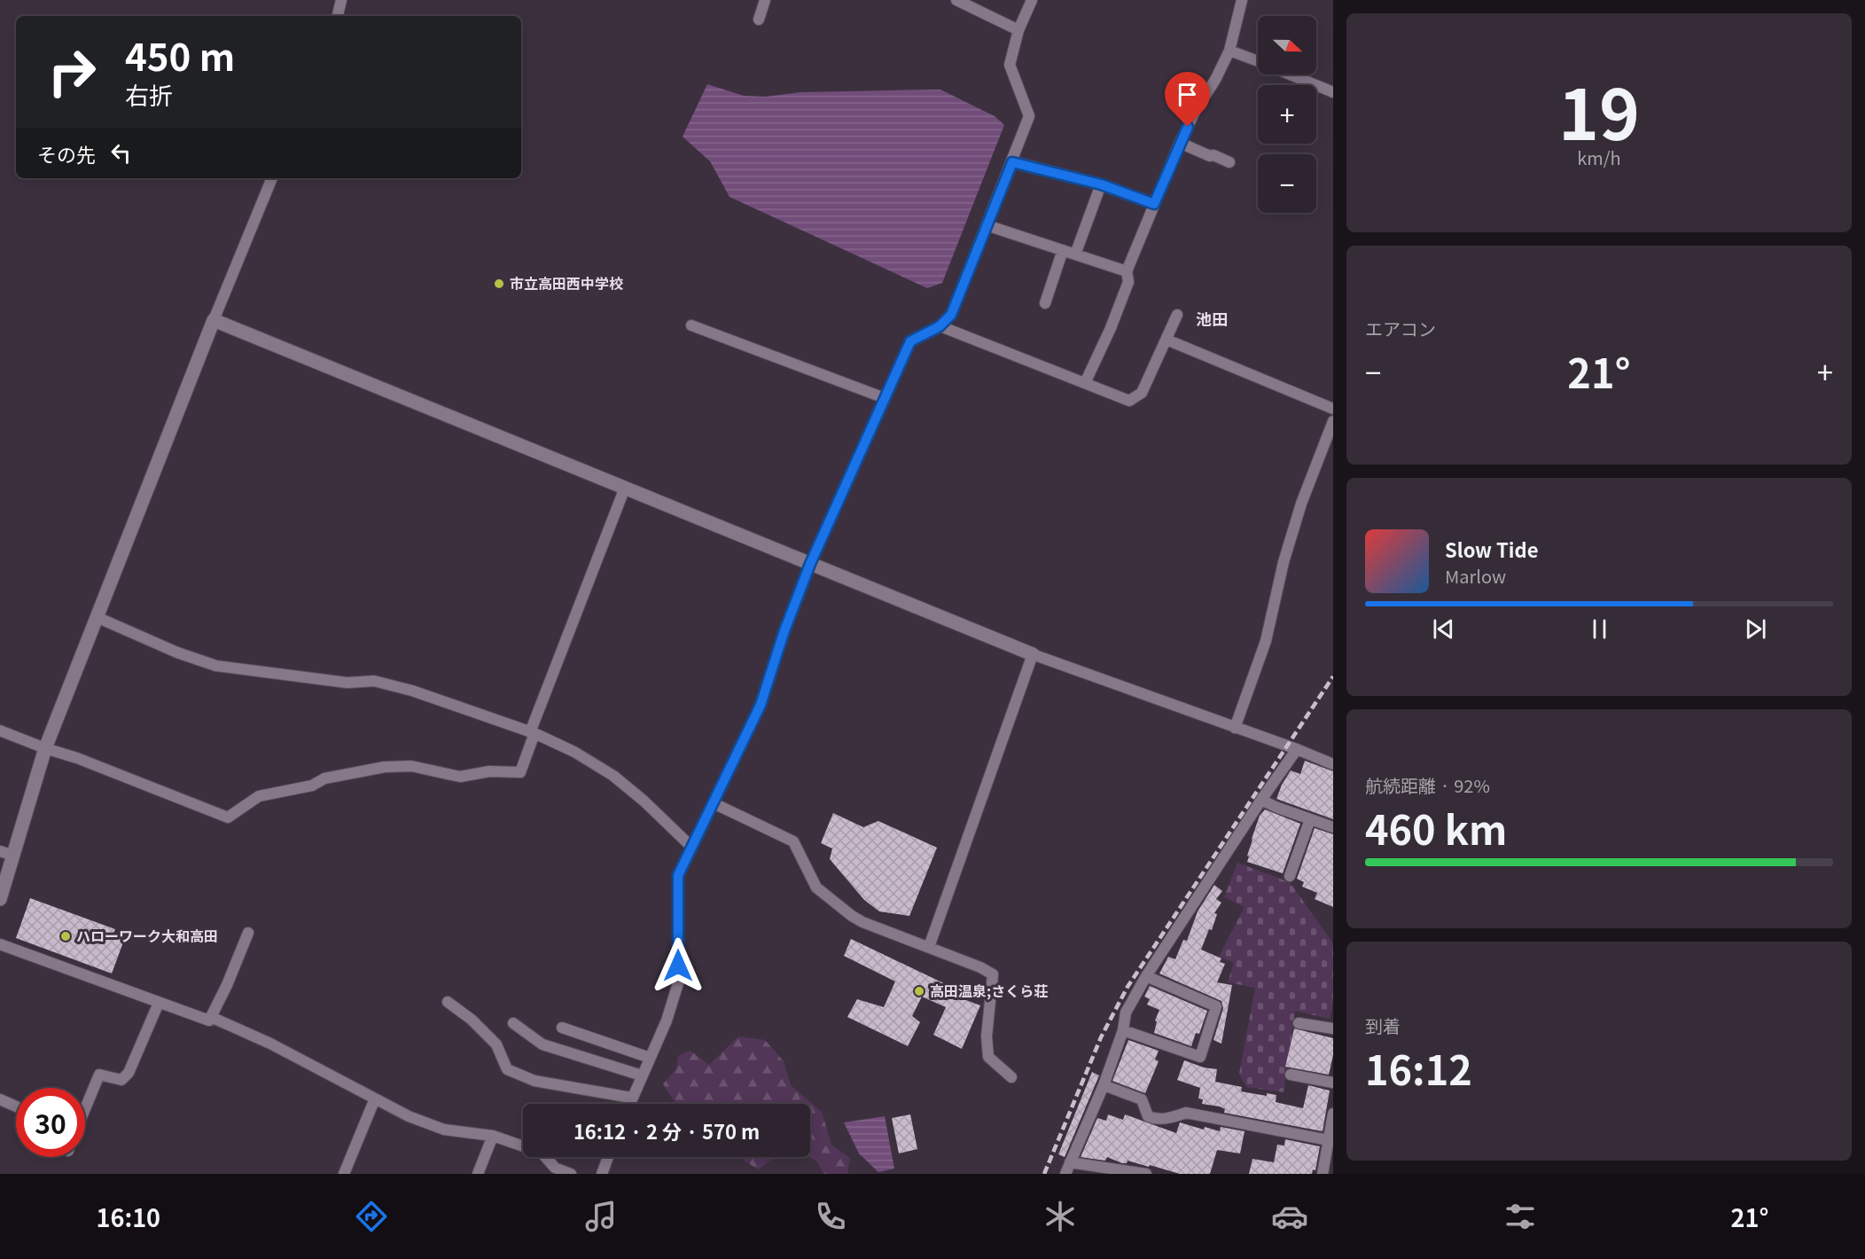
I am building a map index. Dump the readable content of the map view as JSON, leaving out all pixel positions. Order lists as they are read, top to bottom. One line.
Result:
{"districts":["池田"],"places":["市立高田西中学校","ハローワーク大和高田","高田温泉;さくら荘"],"north":"right","page":{"tile":[["19","km/h"],"エアコン",["航続距離 · 92%","460 km"],["到着","16:12"]],"map_buttons":["+","−"],"turn":["450 m","右折"],"then":"その先","heat":["−","21°","+"],"song":["Slow Tide","Marlow"],"limit":"30","trip":"16:12 · 2 分 · 570 m","tabs":["16:10","21°"]}}
